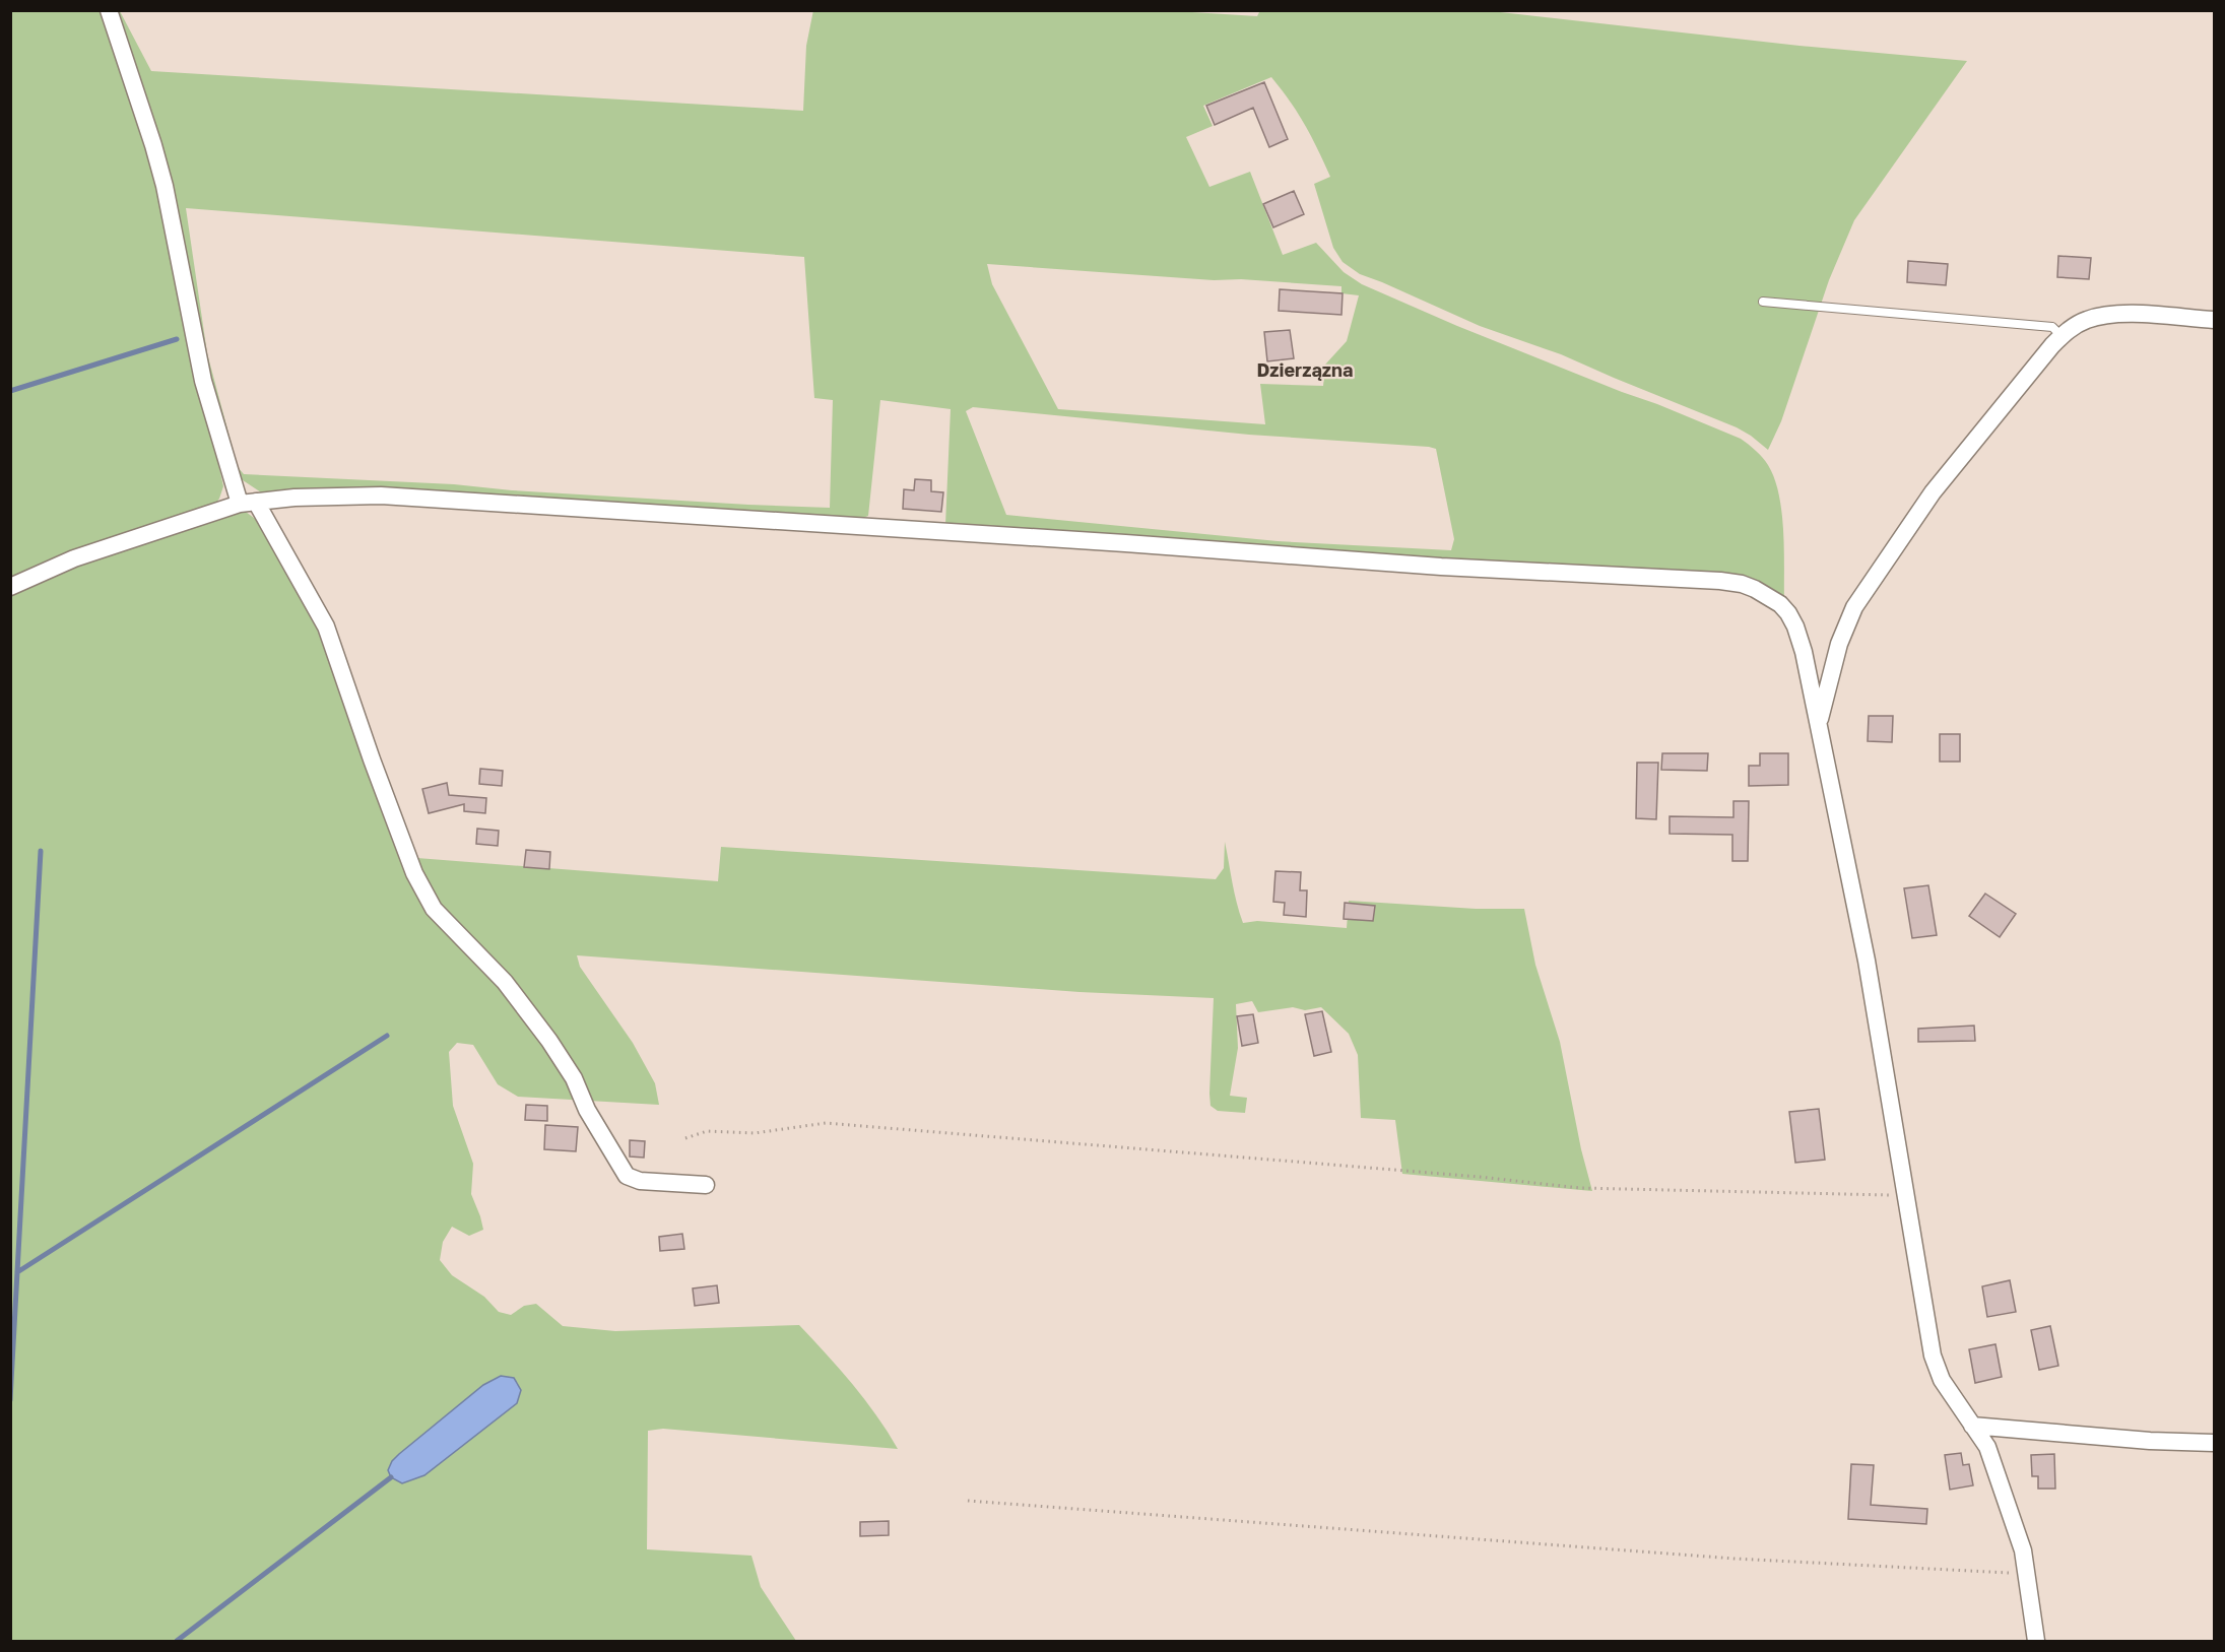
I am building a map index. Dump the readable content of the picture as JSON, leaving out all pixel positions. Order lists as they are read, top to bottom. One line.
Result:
{"districts":["Dzierzązna"]}
